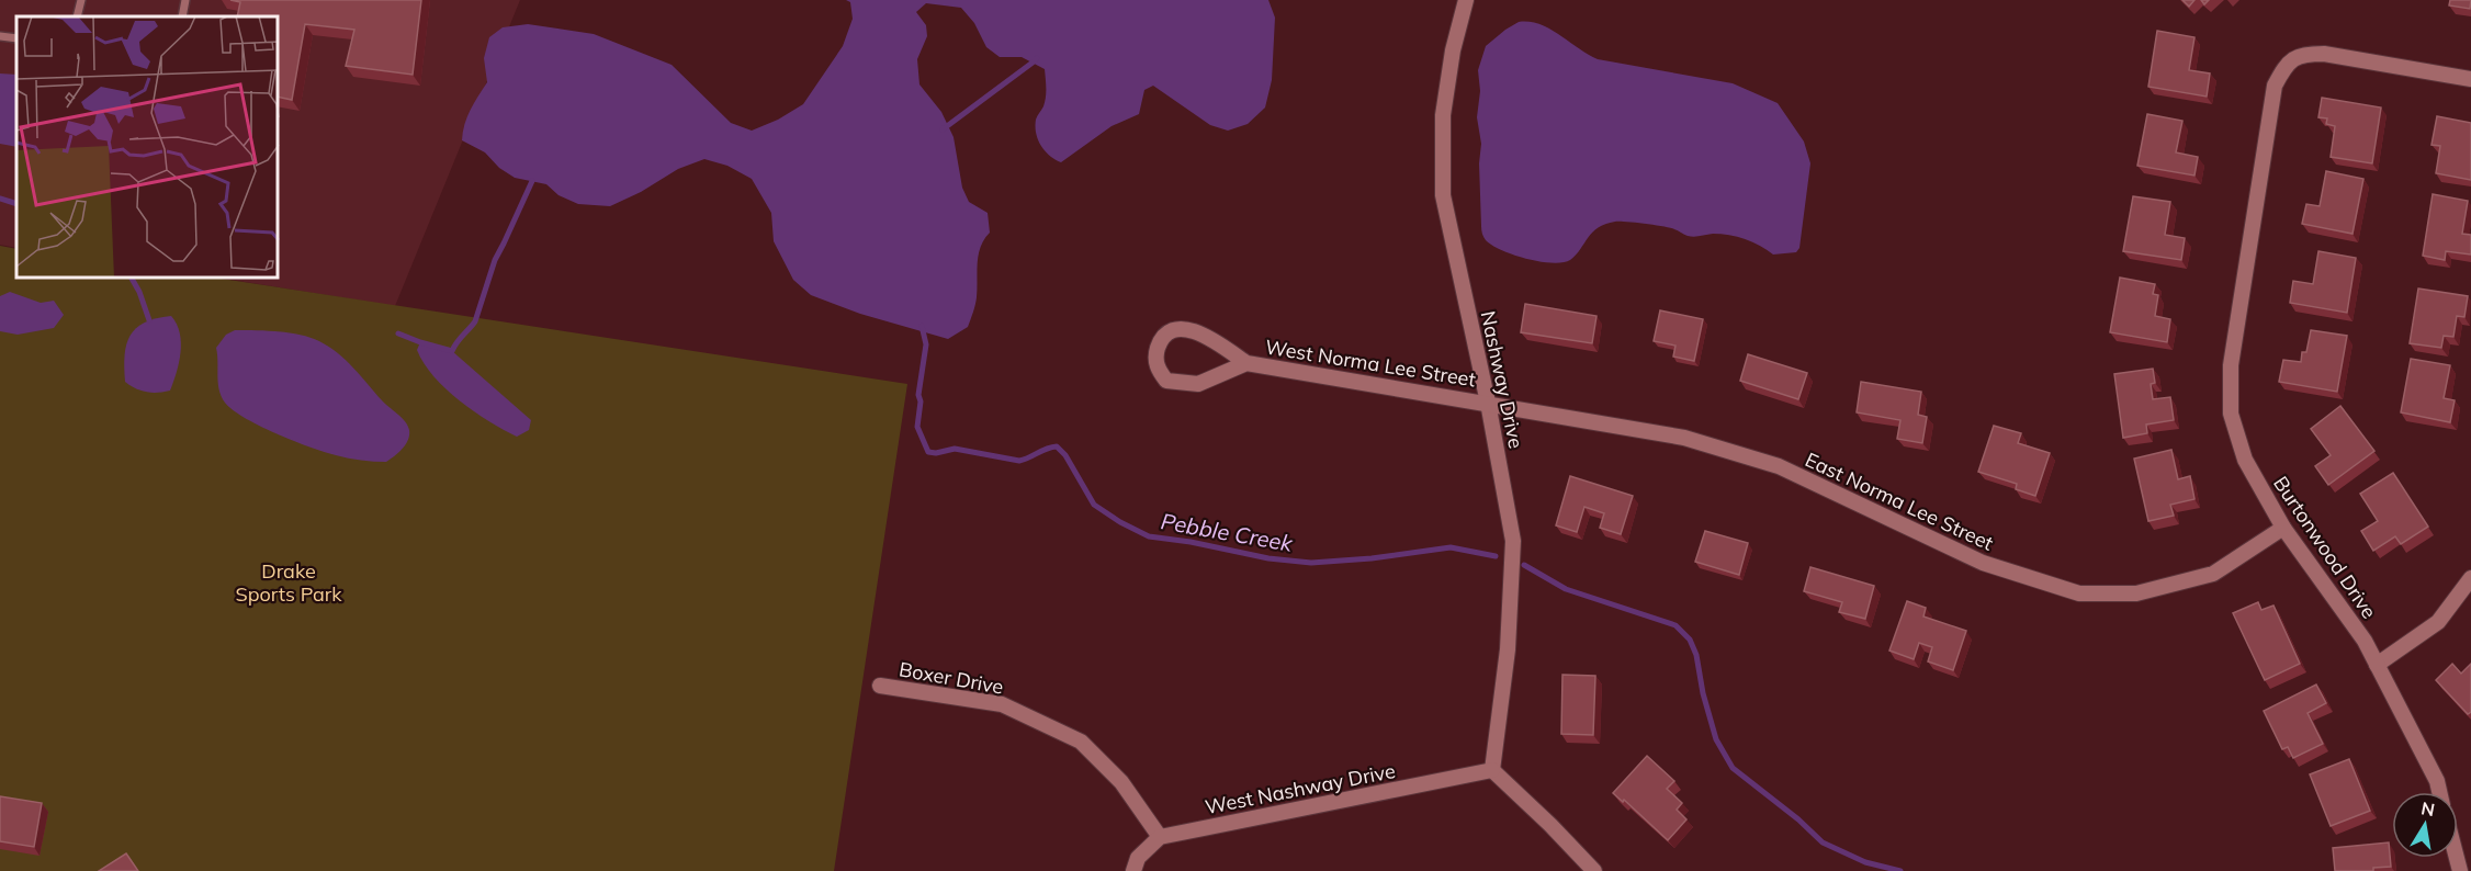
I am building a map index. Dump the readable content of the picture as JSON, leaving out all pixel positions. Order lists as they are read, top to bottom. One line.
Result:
{"streets":{"street":["West Norma Lee Street","Nashway Drive","East Norma Lee Street","Burtonwood Drive","Boxer Drive","West Nashway Drive"]},"crossings":[["West Norma Lee Street","Nashway Drive"],["West Norma Lee Street","East Norma Lee Street"],["Nashway Drive","East Norma Lee Street"],["Nashway Drive","West Nashway Drive"],["East Norma Lee Street","Burtonwood Drive"],["Boxer Drive","West Nashway Drive"]],"water":["Pebble Creek"],"parks":["Drake Sports Park"],"north":"top"}
